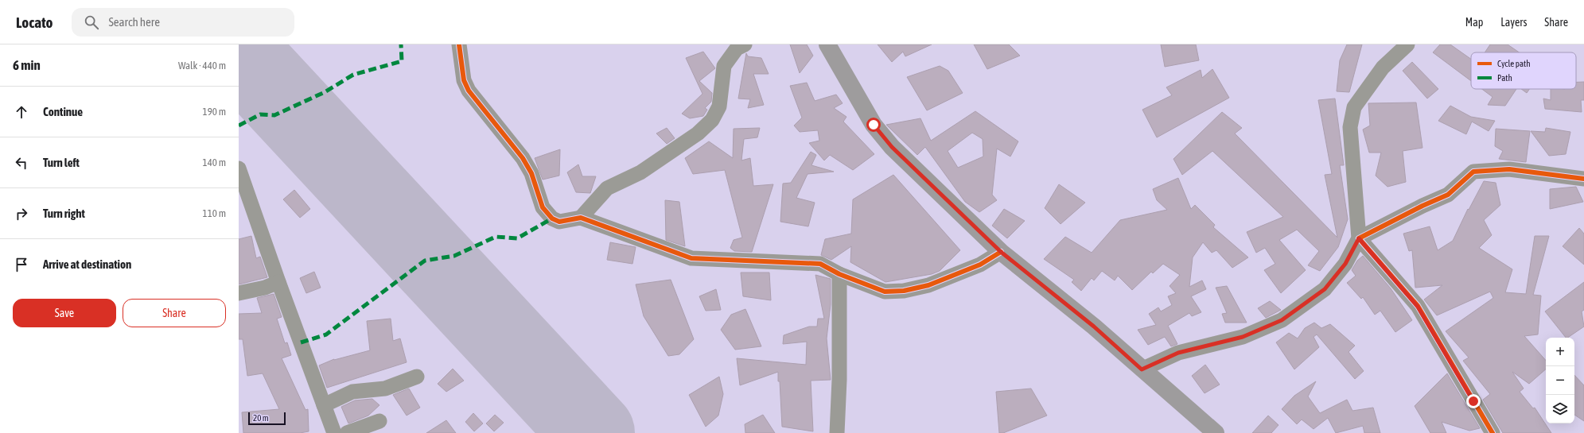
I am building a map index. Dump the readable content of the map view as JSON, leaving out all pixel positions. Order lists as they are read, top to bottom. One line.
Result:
{"legend":["Cycle path","Path"],"scale_bar":"20 m","page":{"header":"Locato","search":"Search here","nav":["Map","Layers","Share"],"heading":["6 min","Walk · 440 m"],"list":[["Continue","190 m"],["Turn left","140 m"],["Turn right","110 m"],"Arrive at destination"],"buttons":["Save","Share"],"map_buttons":["+","−"],"scale":"20 m"}}
